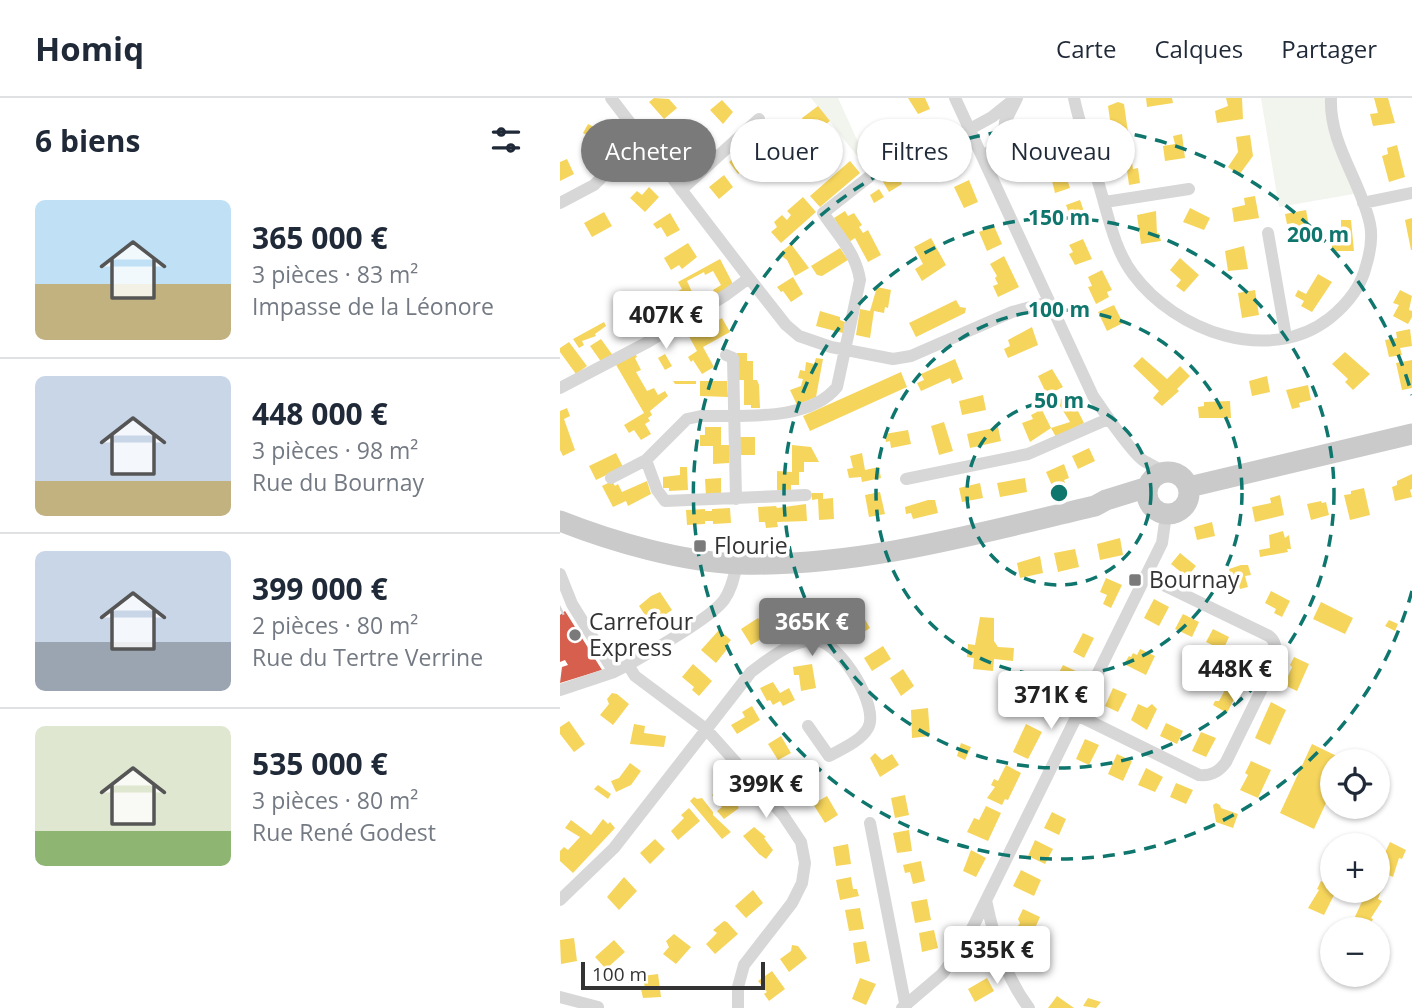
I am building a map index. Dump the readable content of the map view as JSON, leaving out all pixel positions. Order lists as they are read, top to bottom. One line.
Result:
{"places":{"transit":["Flourie","Bournay"],"other":["Carrefour Express"]},"scale_bar":"100 m","page":{"header":"Homiq","nav":["Carte","Calques","Partager"],"heading":"6 biens","chip":["Acheter","Louer","Filtres","Nouveau"],"list":[{"name":"365 000 €","note":"3 pièces · 83 m² · Impasse de la Léonore"},{"name":"448 000 €","note":"3 pièces · 98 m² · Rue du Bournay"},{"name":"399 000 €","note":"2 pièces · 80 m² · Rue du Tertre Verrine"},{"name":"535 000 €","note":"3 pièces · 80 m² · Rue René Godest"}],"price":["407K €","365K €","448K €","371K €","399K €","535K €"],"map_buttons":["+","−"],"scale":"100 m"},"rings":["150 m","200 m","100 m","50 m"]}
